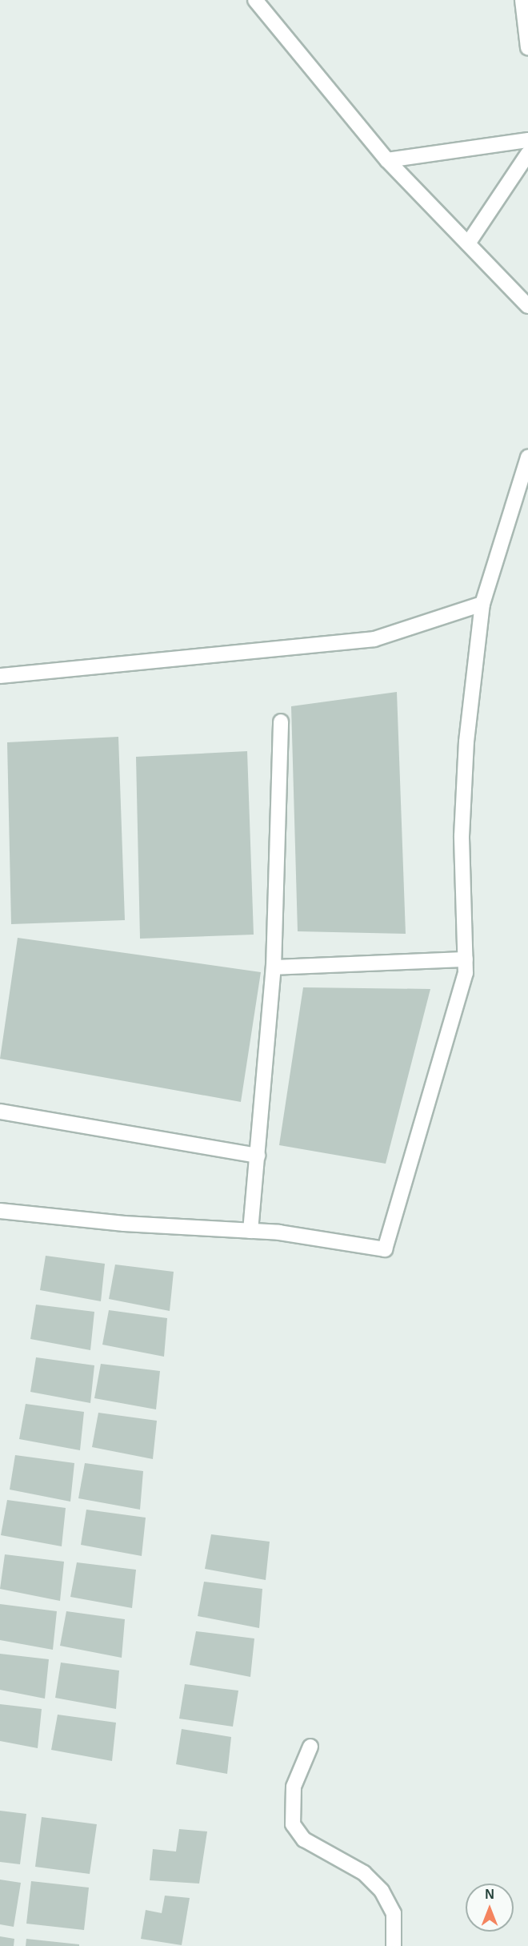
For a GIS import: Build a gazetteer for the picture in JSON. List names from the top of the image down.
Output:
{
  "north": "top"
}
